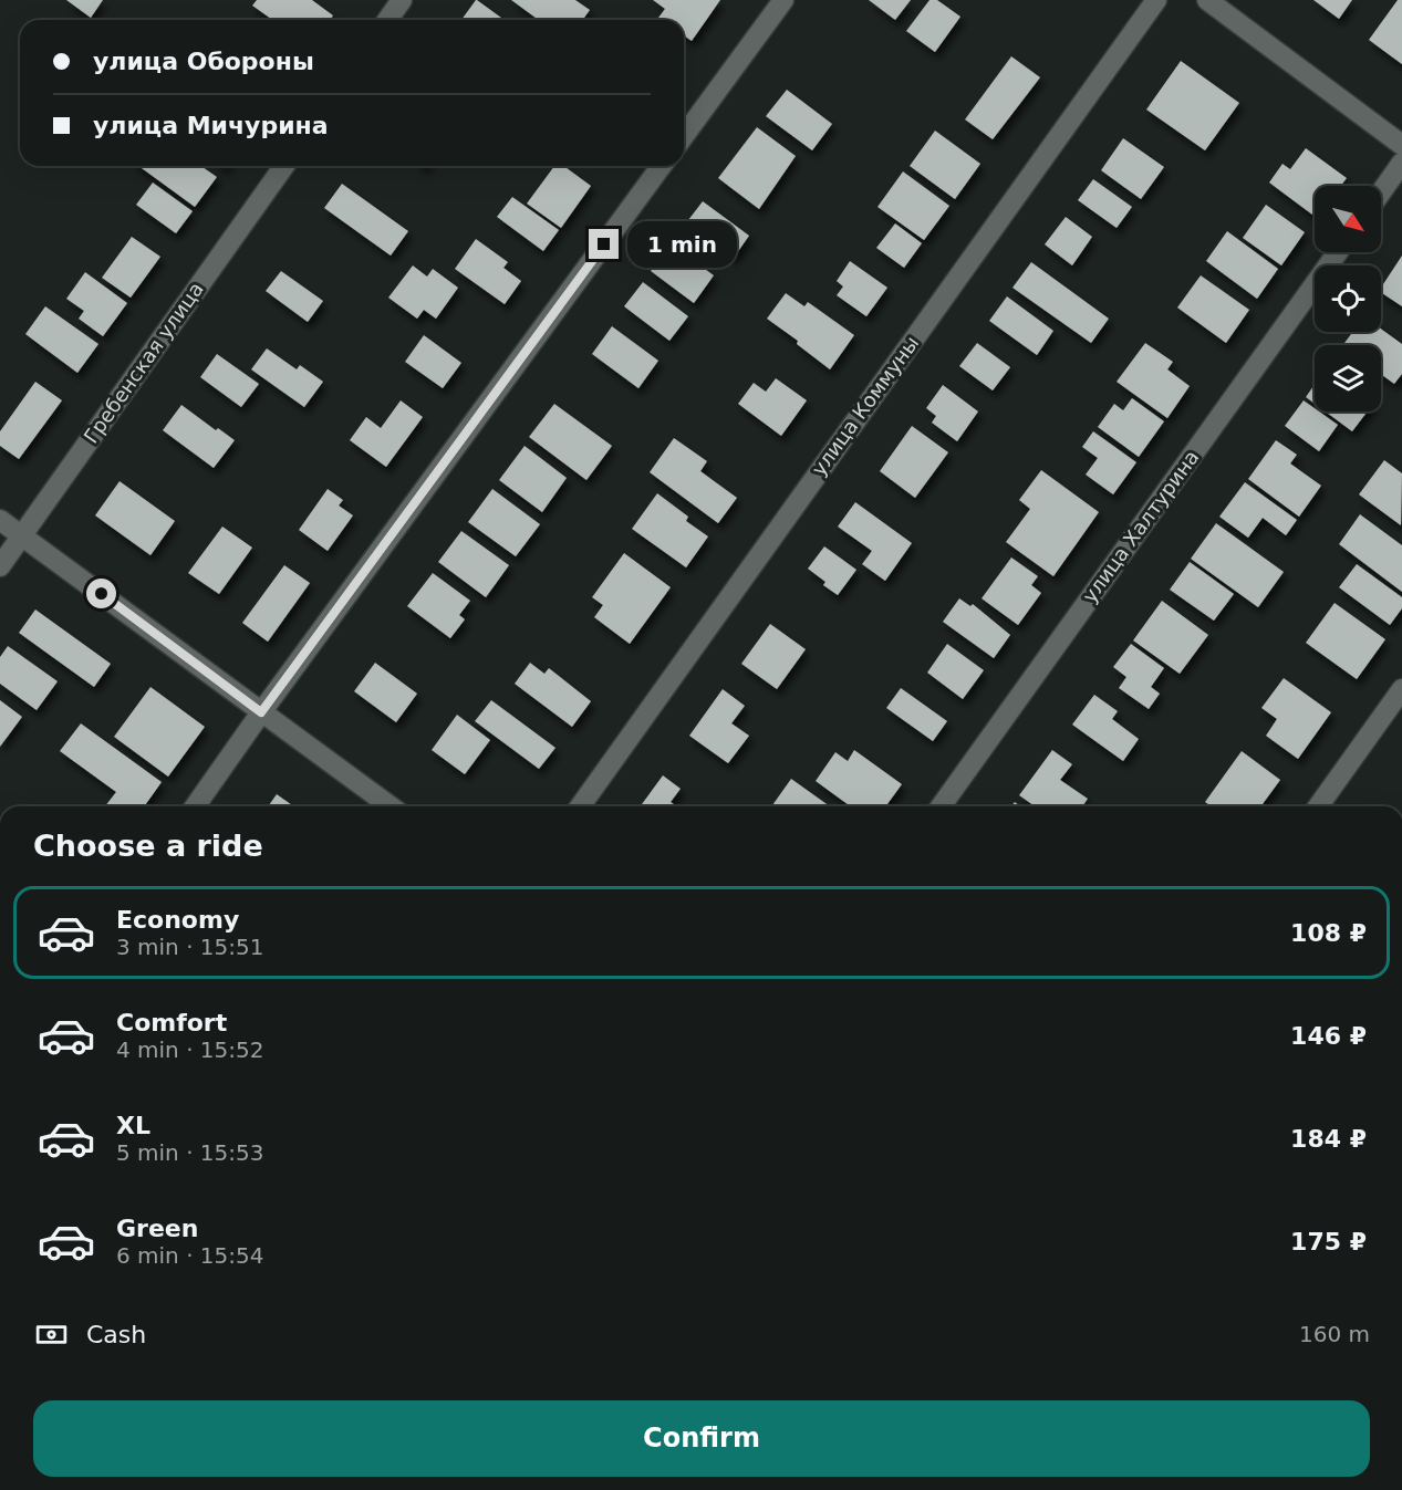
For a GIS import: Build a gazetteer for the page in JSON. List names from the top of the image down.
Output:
{
  "streets": {
    "street": ["Гребенская улица", "улица Коммуны", "улица Халтурина"]
  },
  "north": "bottom right",
  "page": {
    "banner": ["улица Обороны", "улица Мичурина"],
    "bubble": "1 min",
    "heading": "Choose a ride",
    "list": [
      {
        "name": "Economy",
        "note": "3 min · 15:51",
        "value": "108 ₽"
      },
      {
        "name": "Comfort",
        "note": "4 min · 15:52",
        "value": "146 ₽"
      },
      {
        "name": "XL",
        "note": "5 min · 15:53",
        "value": "184 ₽"
      },
      {
        "name": "Green",
        "note": "6 min · 15:54",
        "value": "175 ₽"
      }
    ],
    "pay": ["Cash", "160 m"],
    "buttons": "Confirm"
  }
}
